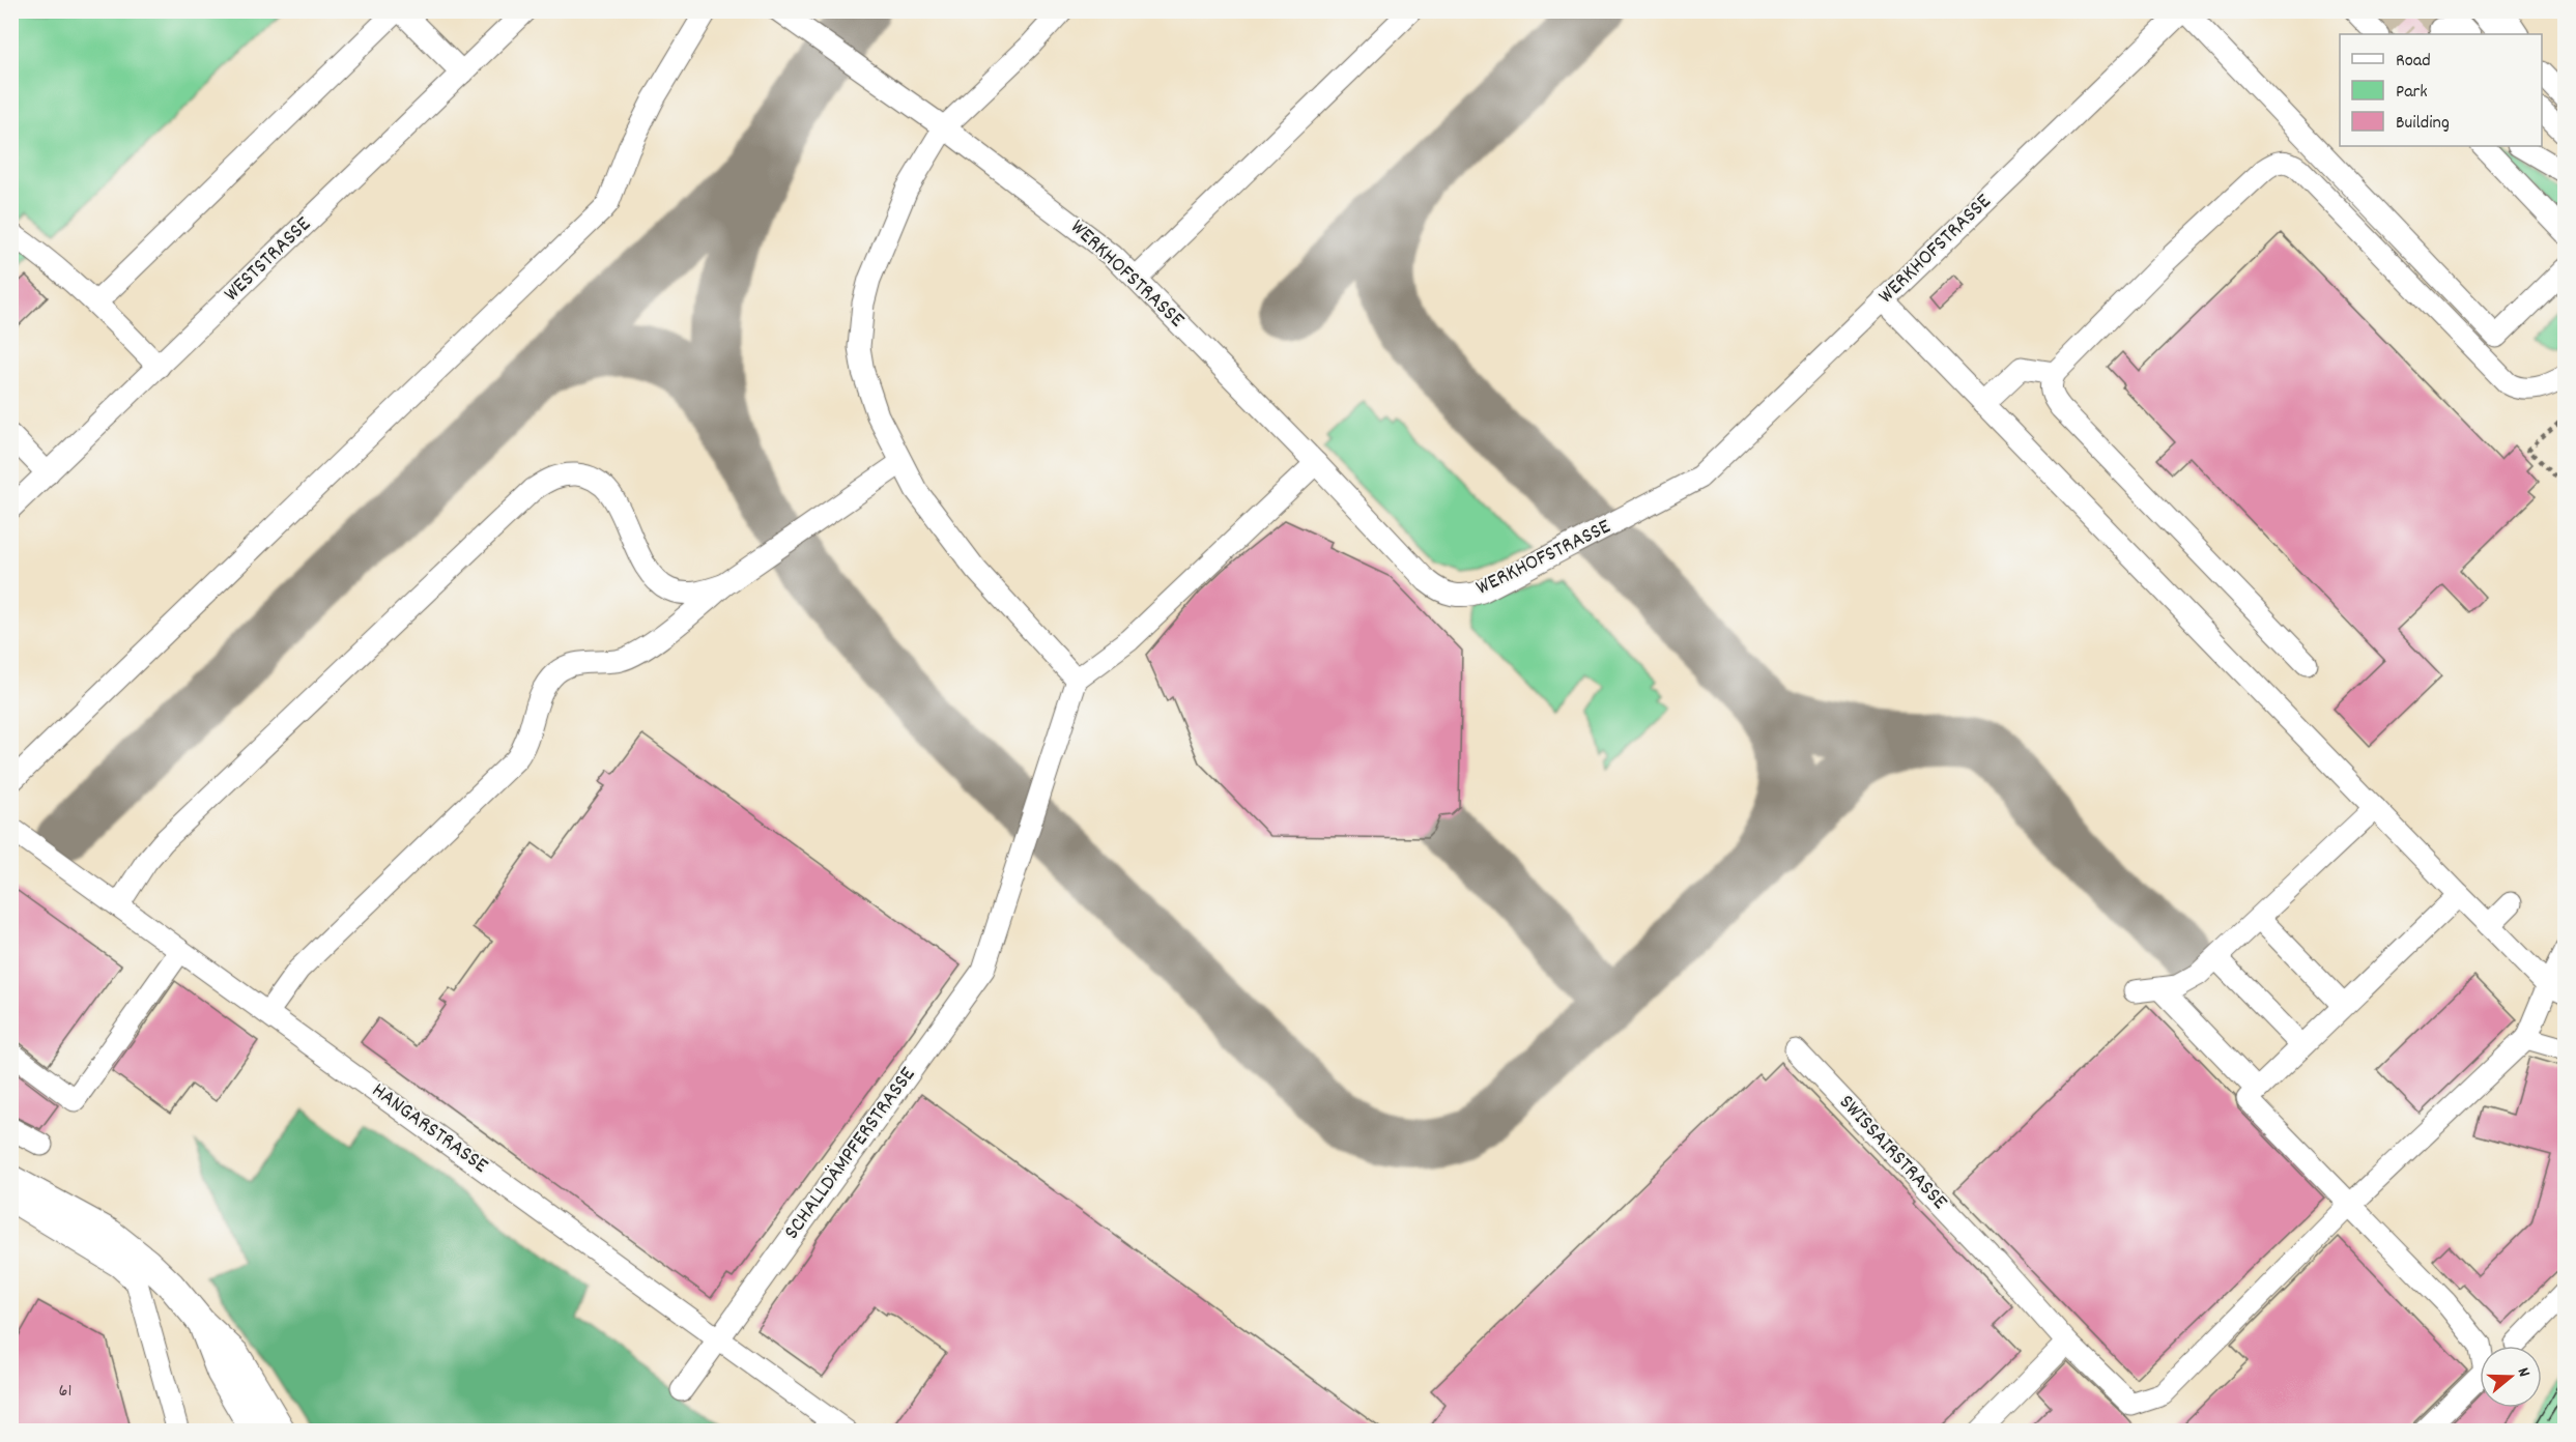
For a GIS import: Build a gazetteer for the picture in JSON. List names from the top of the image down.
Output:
{
  "streets": {
    "lane": [
      "WERKHOFSTRASSE",
      "WESTSTRASSE",
      "HANGARSTRASSE",
      "SWISSAIRSTRASSE",
      "SCHALLDÄMPFERSTRASSE"
    ]
  },
  "crossings": [
    ["HANGARSTRASSE", "SCHALLDÄMPFERSTRASSE"]
  ],
  "house_numbers": ["61"],
  "legend": ["Road", "Park", "Building"],
  "north": "right"
}
